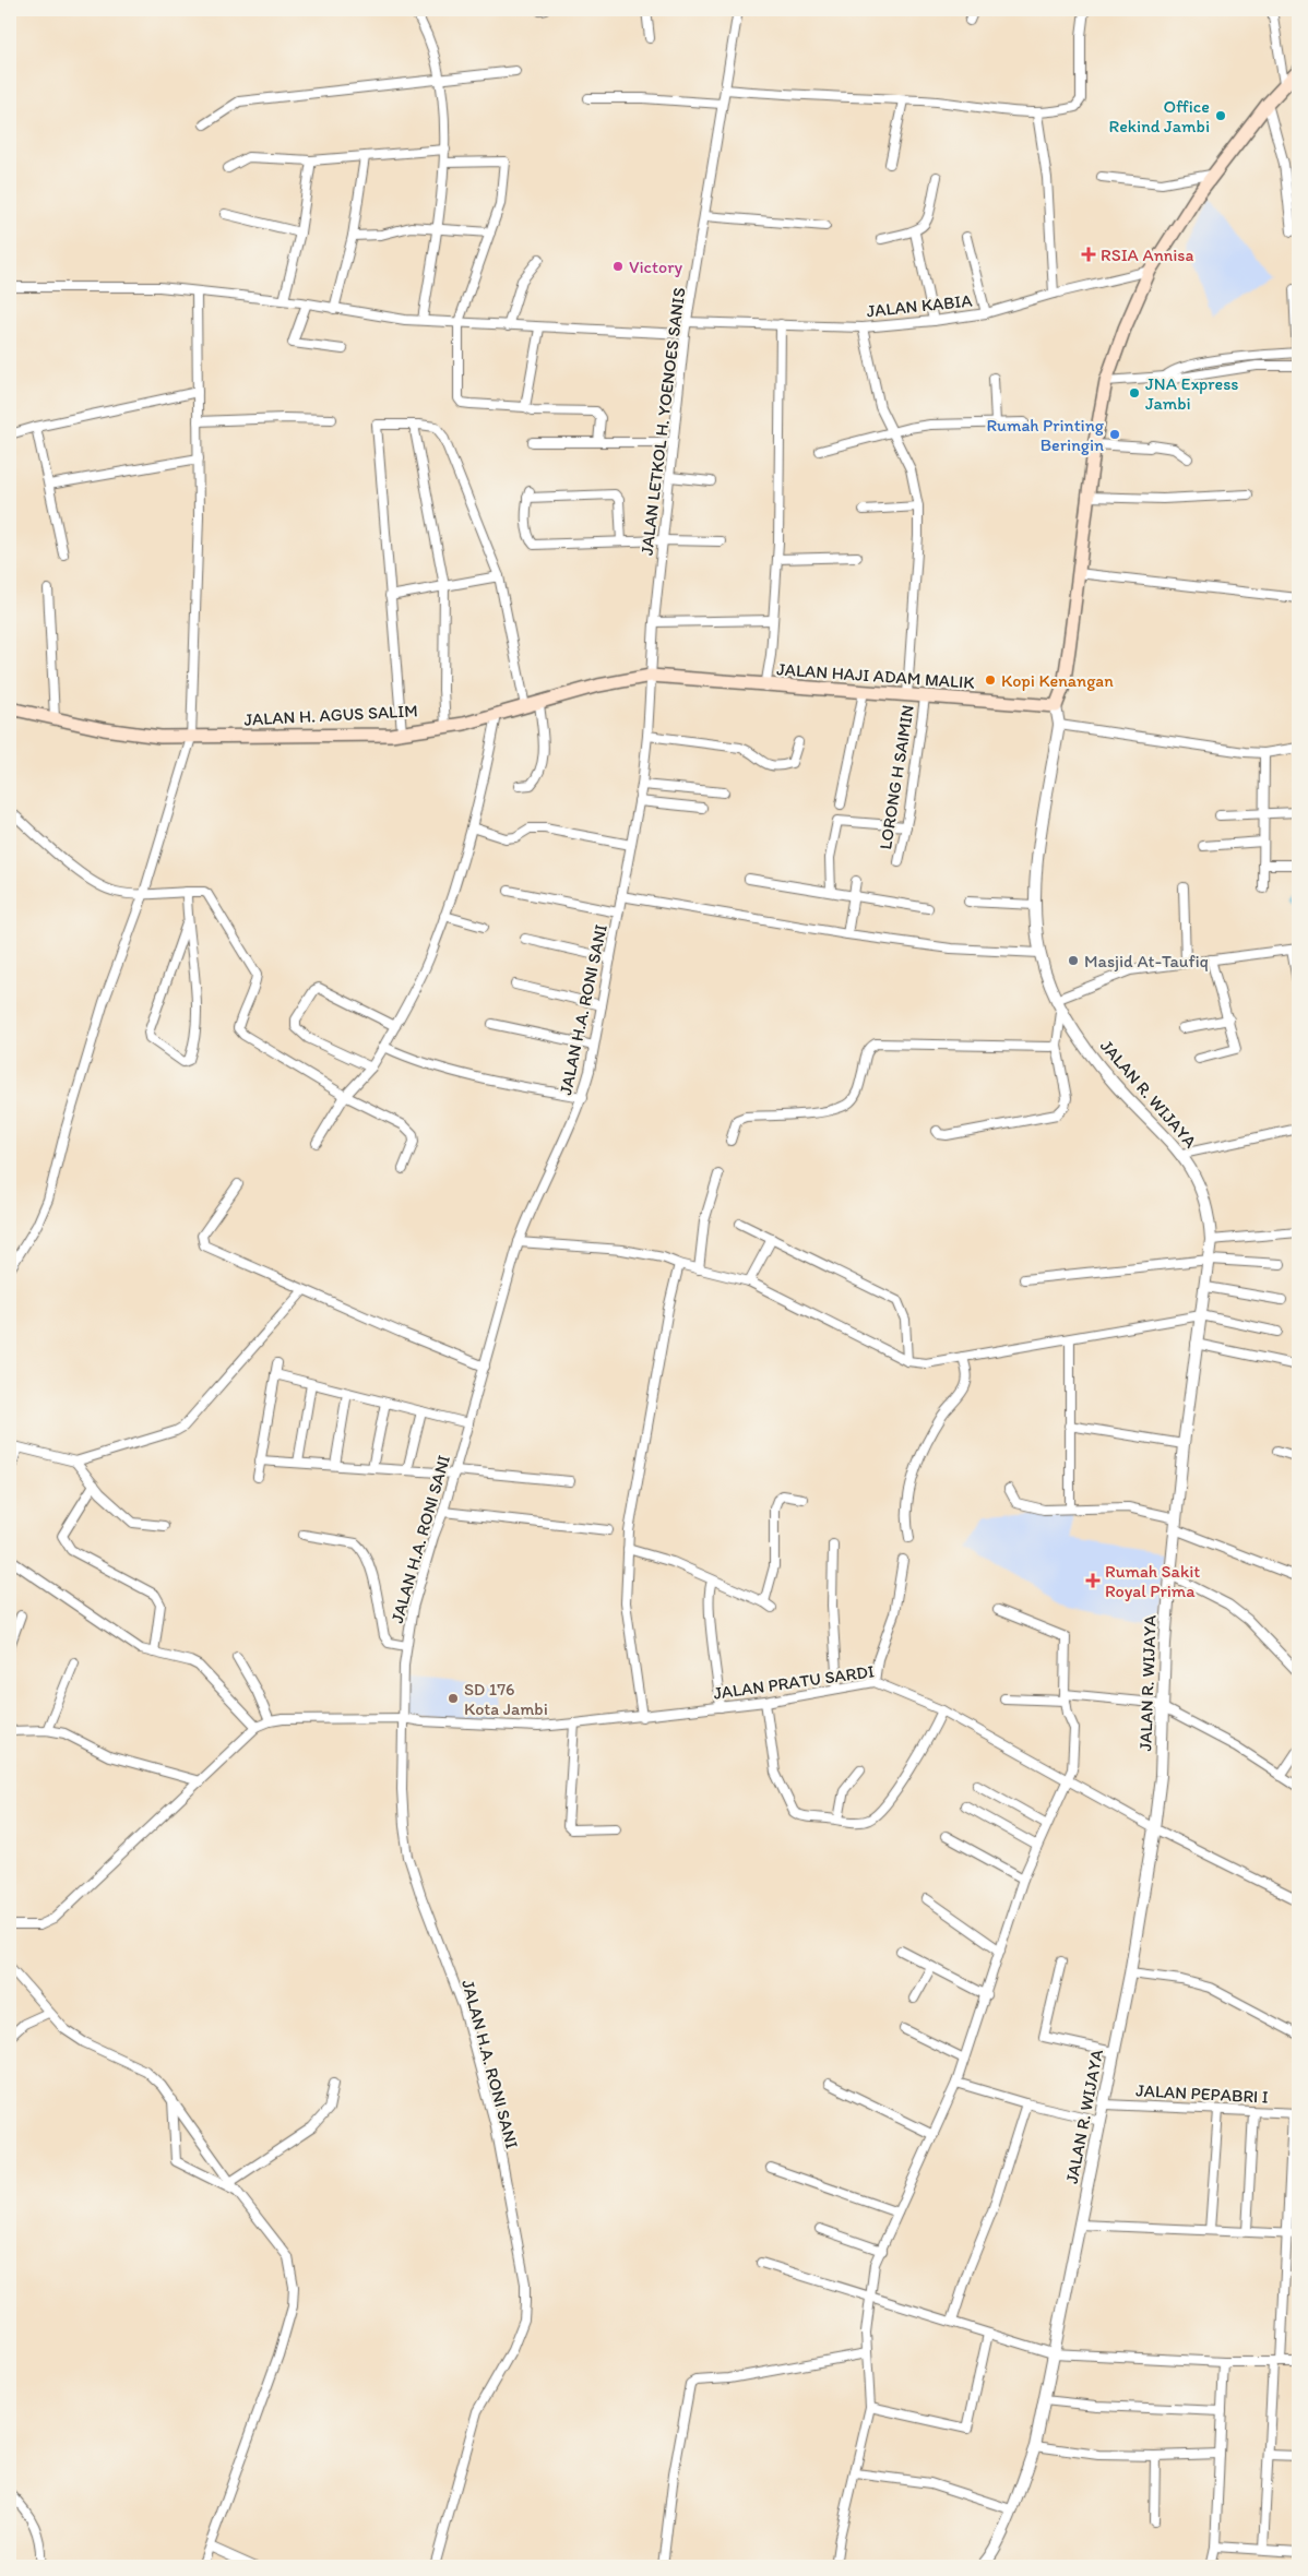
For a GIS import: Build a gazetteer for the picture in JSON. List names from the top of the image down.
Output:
{
  "streets": {
    "main road": ["JALAN HAJI ADAM MALIK", "JALAN H. AGUS SALIM"],
    "street": [
      "JALAN KABIA",
      "JALAN LETKOL H. YOENOES SANIS",
      "LORONG H SAIMIN",
      "JALAN H.A. RONI SANI",
      "JALAN R. WIJAYA",
      "JALAN PRATU SARDI",
      "JALAN PEPABRI I"
    ]
  },
  "crossings": [
    ["JALAN KABIA", "JALAN LETKOL H. YOENOES SANIS"],
    ["JALAN LETKOL H. YOENOES SANIS", "JALAN HAJI ADAM MALIK"],
    ["JALAN LETKOL H. YOENOES SANIS", "JALAN H. AGUS SALIM"],
    ["JALAN LETKOL H. YOENOES SANIS", "JALAN H.A. RONI SANI"],
    ["JALAN HAJI ADAM MALIK", "JALAN H. AGUS SALIM"],
    ["JALAN HAJI ADAM MALIK", "LORONG H SAIMIN"],
    ["JALAN HAJI ADAM MALIK", "JALAN H.A. RONI SANI"],
    ["JALAN HAJI ADAM MALIK", "JALAN R. WIJAYA"],
    ["JALAN H. AGUS SALIM", "JALAN H.A. RONI SANI"],
    ["JALAN H.A. RONI SANI", "JALAN PRATU SARDI"],
    ["JALAN R. WIJAYA", "JALAN PRATU SARDI"],
    ["JALAN R. WIJAYA", "JALAN PEPABRI I"]
  ],
  "places": {
    "other": [
      "Office Rekind Jambi",
      "Victory",
      "JNA Express Jambi",
      "Rumah Printing Beringin",
      "Kopi Kenangan",
      "Masjid At-Taufiq",
      "SD 176 Kota Jambi"
    ],
    "health": ["RSIA Annisa", "Rumah Sakit Royal Prima"]
  }
}
